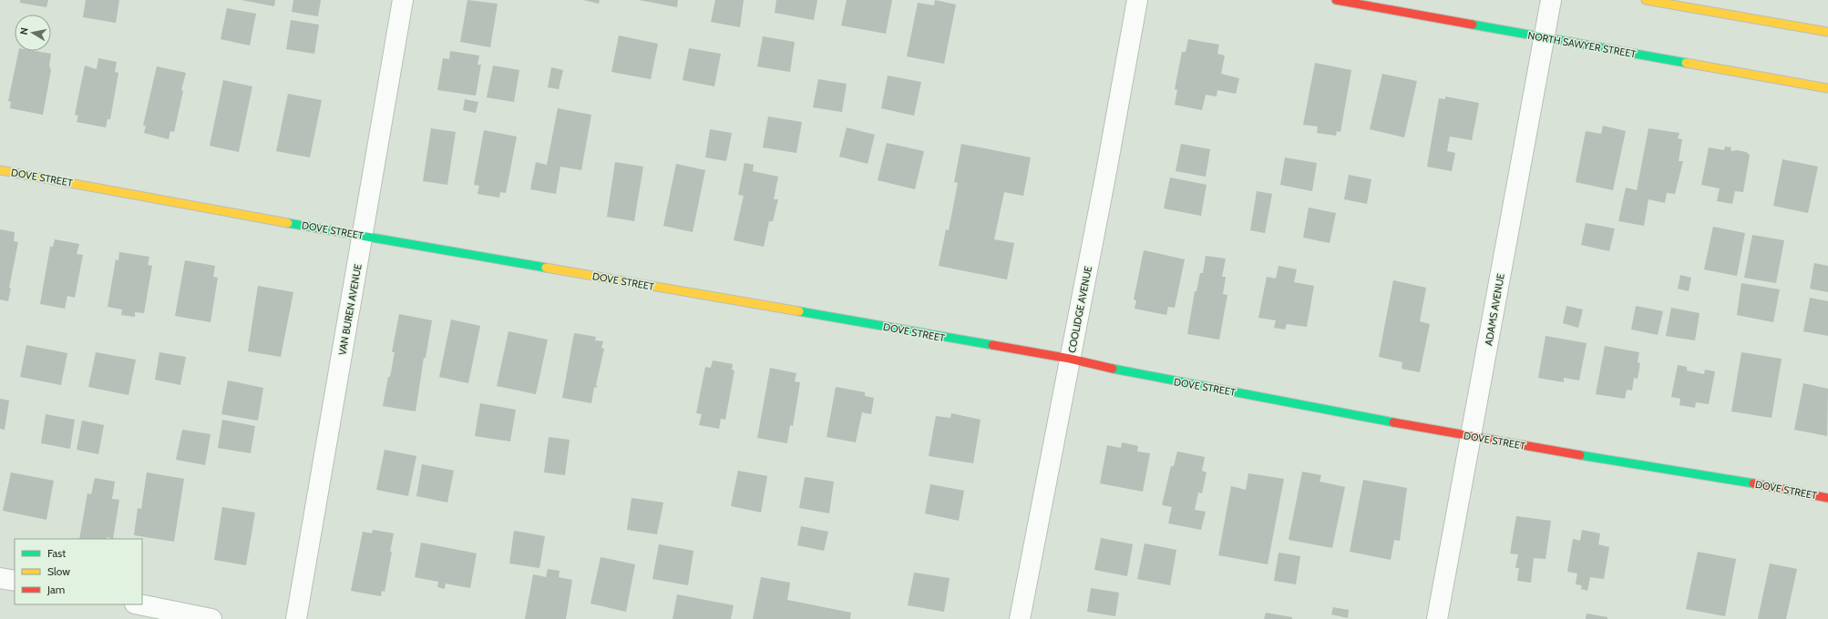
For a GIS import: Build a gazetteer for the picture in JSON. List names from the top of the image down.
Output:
{
  "streets": {
    "street": [
      "NORTH SAWYER STREET",
      "DOVE STREET",
      "VAN BUREN AVENUE",
      "COOLIDGE AVENUE",
      "ADAMS AVENUE"
    ]
  },
  "crossings": [
    ["NORTH SAWYER STREET", "ADAMS AVENUE"],
    ["DOVE STREET", "VAN BUREN AVENUE"],
    ["DOVE STREET", "COOLIDGE AVENUE"],
    ["DOVE STREET", "ADAMS AVENUE"]
  ],
  "legend": ["Fast", "Slow", "Jam"],
  "north": "left"
}
